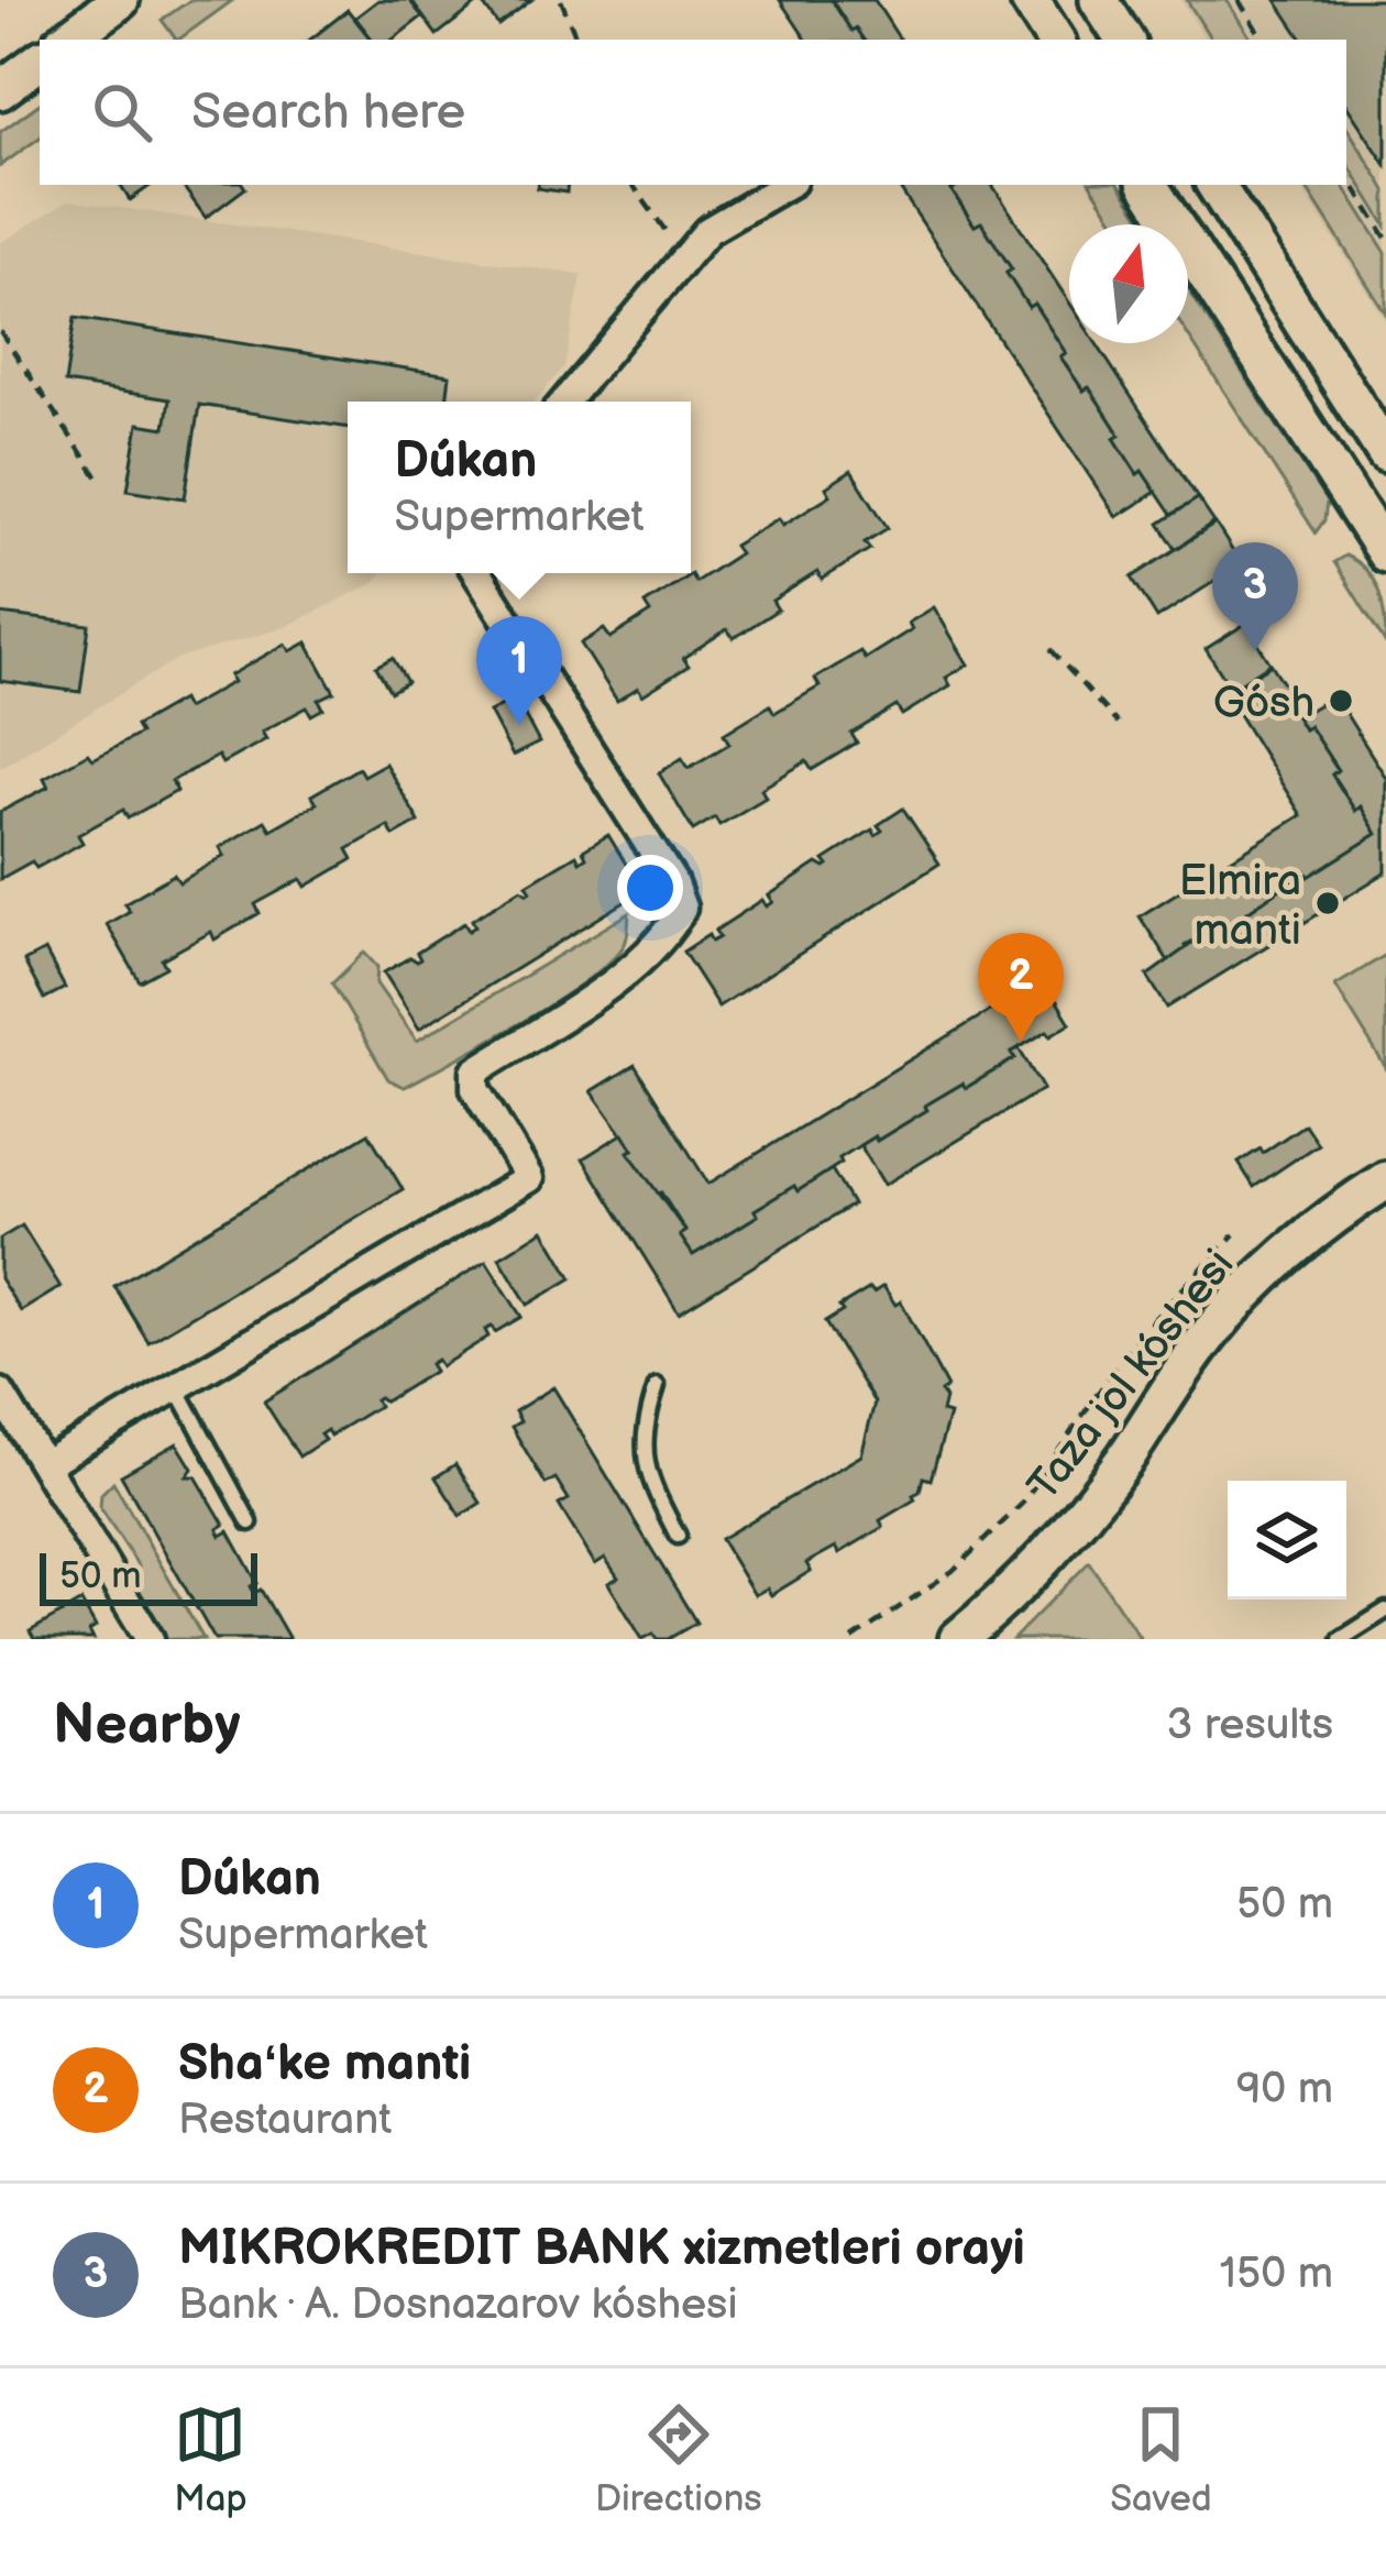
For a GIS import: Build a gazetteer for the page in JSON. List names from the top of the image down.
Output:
{
  "streets": {
    "main road": ["Taza jol kóshesi"]
  },
  "places": ["Gósh", "Elmira manti"],
  "scale_bar": "50 m",
  "north": "top",
  "page": {
    "search": "Search here",
    "popup": ["Dúkan", "Supermarket"],
    "pins": ["3", "1", "2"],
    "scale": "50 m",
    "heading": ["Nearby", "3 results"],
    "list": [
      {
        "mark": "1",
        "name": "Dúkan",
        "note": "Supermarket",
        "value": "50 m"
      },
      {
        "mark": "2",
        "name": "Shaʻke manti",
        "note": "Restaurant",
        "value": "90 m"
      },
      {
        "mark": "3",
        "name": "MIKROKREDIT BANK xizmetleri orayi",
        "note": "Bank · A. Dosnazarov kóshesi",
        "value": "150 m"
      }
    ],
    "nav": ["Map", "Directions", "Saved"]
  }
}
